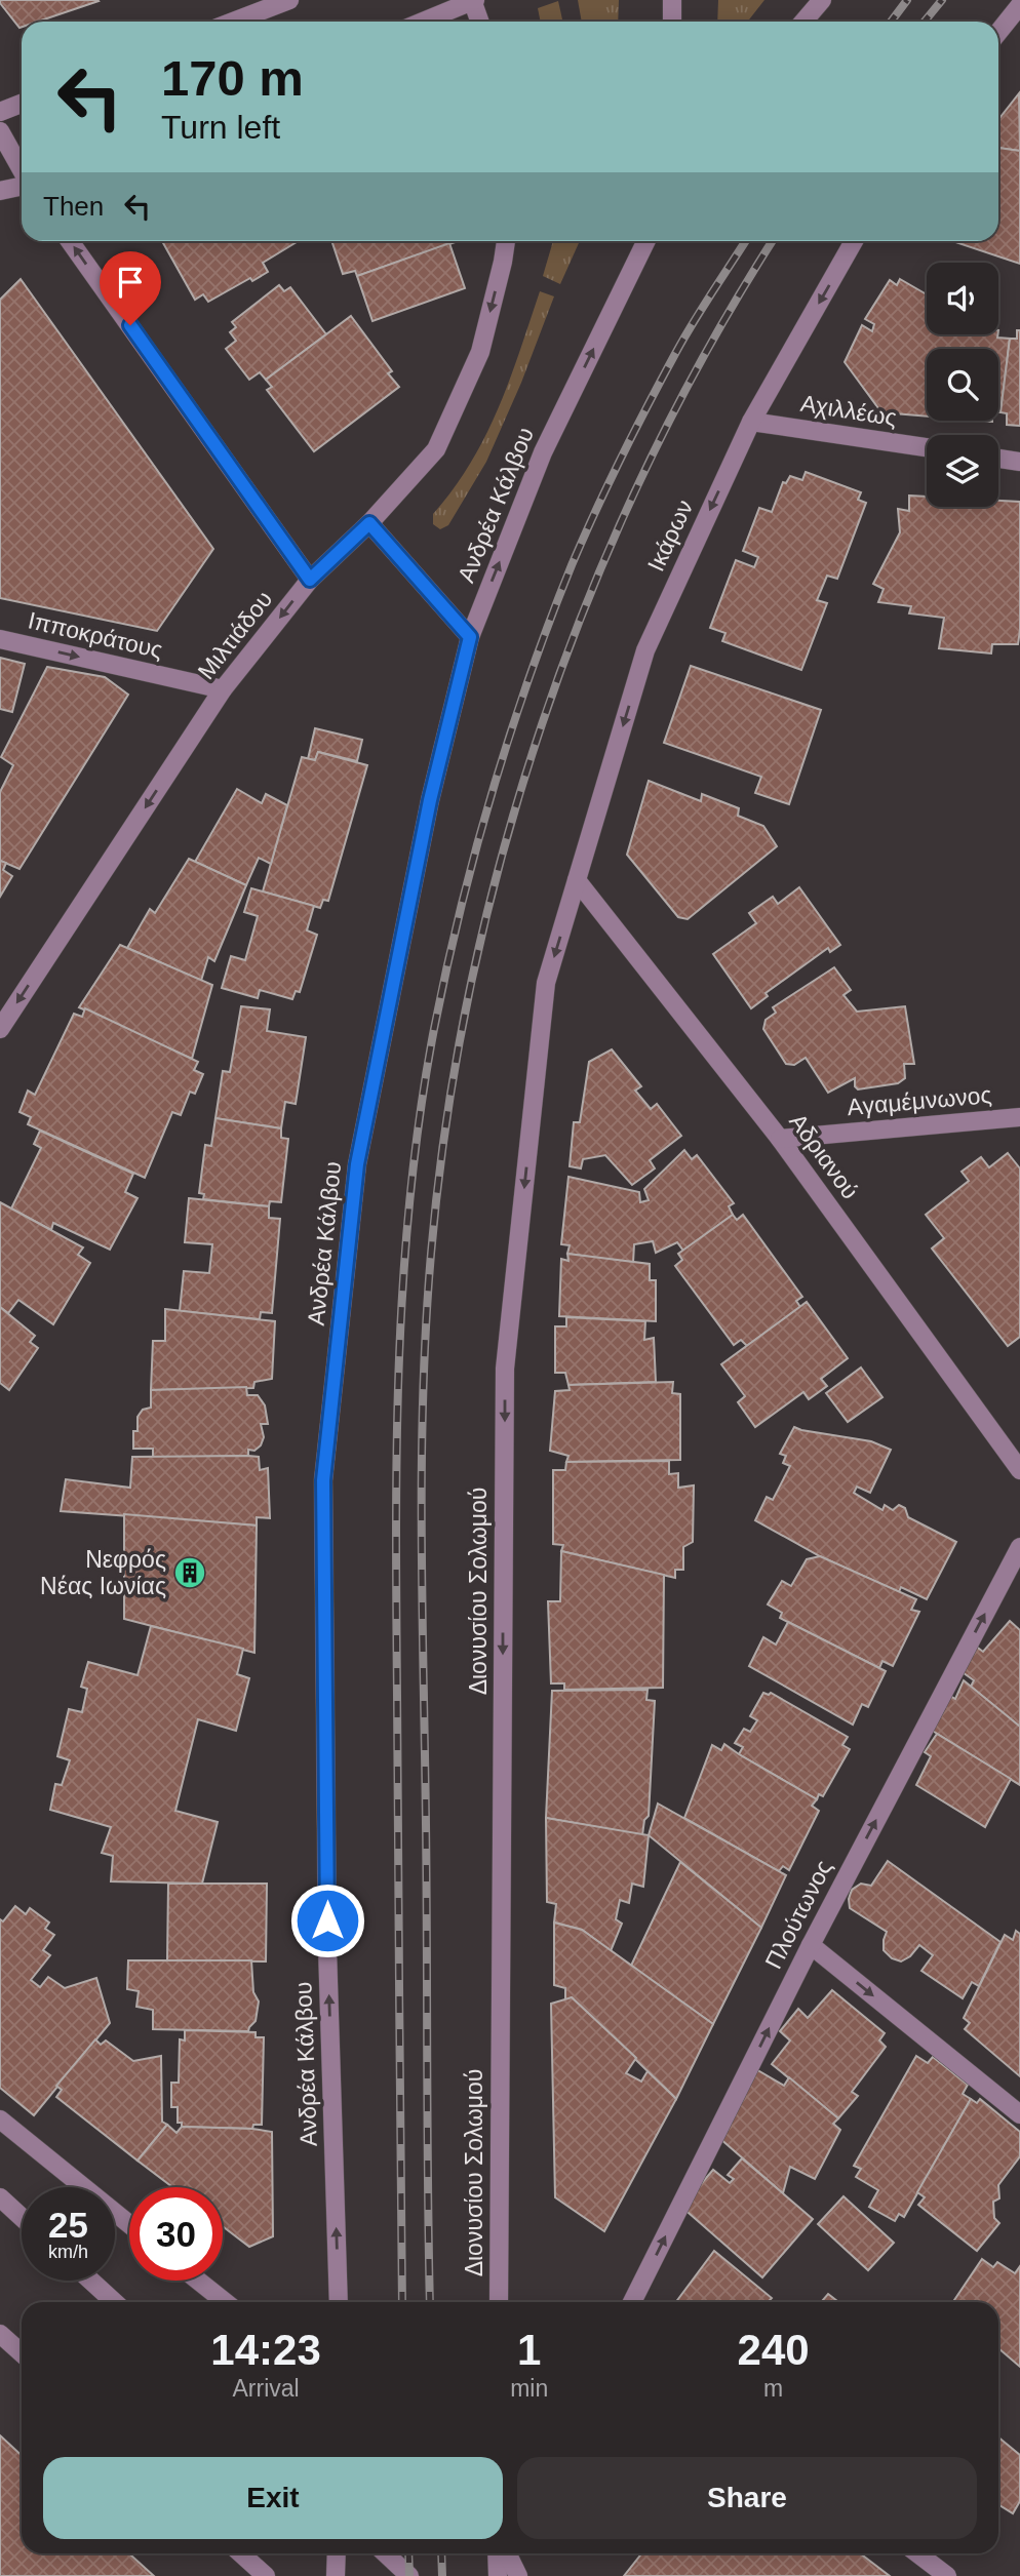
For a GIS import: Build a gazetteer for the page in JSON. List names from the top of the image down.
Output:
{
  "streets": {
    "street": [
      "Αχιλλέως",
      "Ανδρέα Κάλβου",
      "Ικάρων",
      "Ιπποκράτους",
      "Μιλτιάδου",
      "Αγαμέμνωνος",
      "Αδριανού",
      "Διονυσίου Σολωμού",
      "Πλούτωνος"
    ]
  },
  "crossings": [
    ["Αχιλλέως", "Ικάρων"],
    ["Ικάρων", "Αδριανού"],
    ["Ικάρων", "Διονυσίου Σολωμού"],
    ["Ιπποκράτους", "Μιλτιάδου"],
    ["Αγαμέμνωνος", "Αδριανού"],
    ["Αδριανού", "Διονυσίου Σολωμού"]
  ],
  "one_way": [
    "Ανδρέα Κάλβου",
    "Ικάρων",
    "Ιπποκράτους",
    "Μιλτιάδου",
    "Διονυσίου Σολωμού",
    "Πλούτωνος"
  ],
  "places": {
    "building": ["Νεφρός Νέας Ιωνίας"]
  },
  "page": {
    "turn": ["170 m", "Turn left"],
    "then": "Then",
    "speed": "25 km/h",
    "limit": "30",
    "eta": [
      "14:23",
      "Arrival",
      "1",
      "min",
      "240",
      "m"
    ],
    "buttons": ["Exit", "Share"]
  }
}
